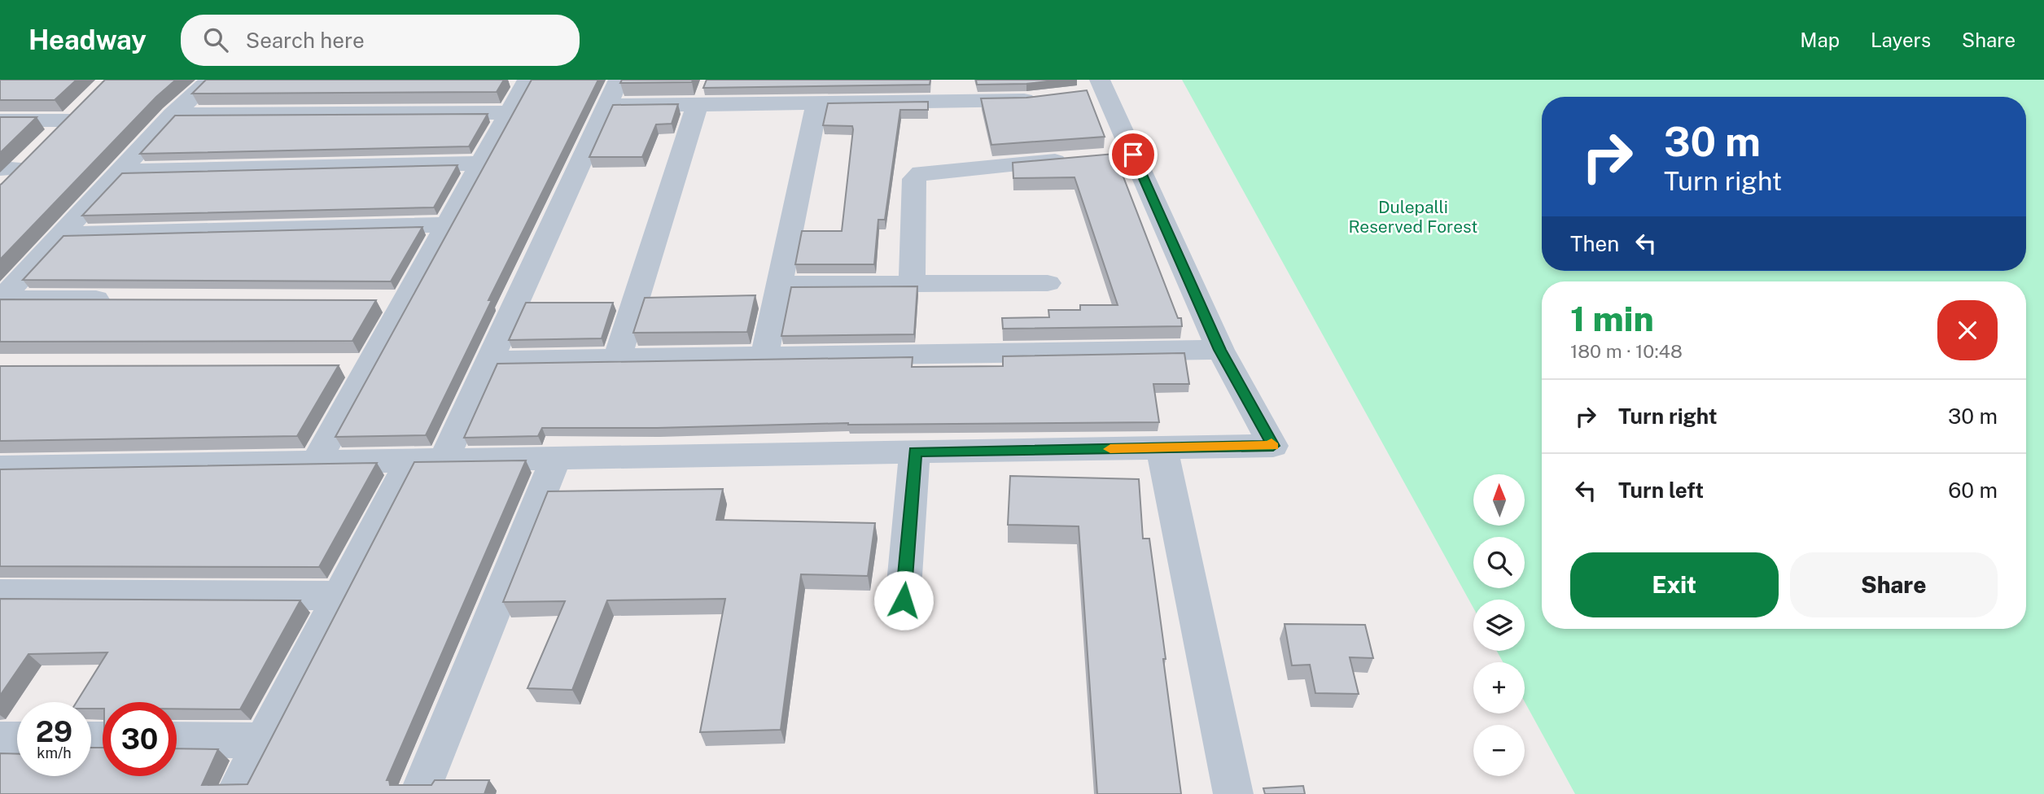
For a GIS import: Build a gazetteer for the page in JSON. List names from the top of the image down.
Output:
{
  "parks": ["Dulepalli Reserved Forest"],
  "north": "top",
  "page": {
    "header": "Headway",
    "search": "Search here",
    "nav": ["Map", "Layers", "Share"],
    "turn": ["30 m", "Turn right"],
    "then": "Then",
    "heading": ["1 min", "180 m · 10:48"],
    "list": [
      {
        "name": "Turn right",
        "value": "30 m"
      },
      {
        "name": "Turn left",
        "value": "60 m"
      }
    ],
    "map_buttons": ["+", "−"],
    "buttons": ["Exit", "Share"],
    "speed": "29 km/h",
    "limit": "30"
  }
}
